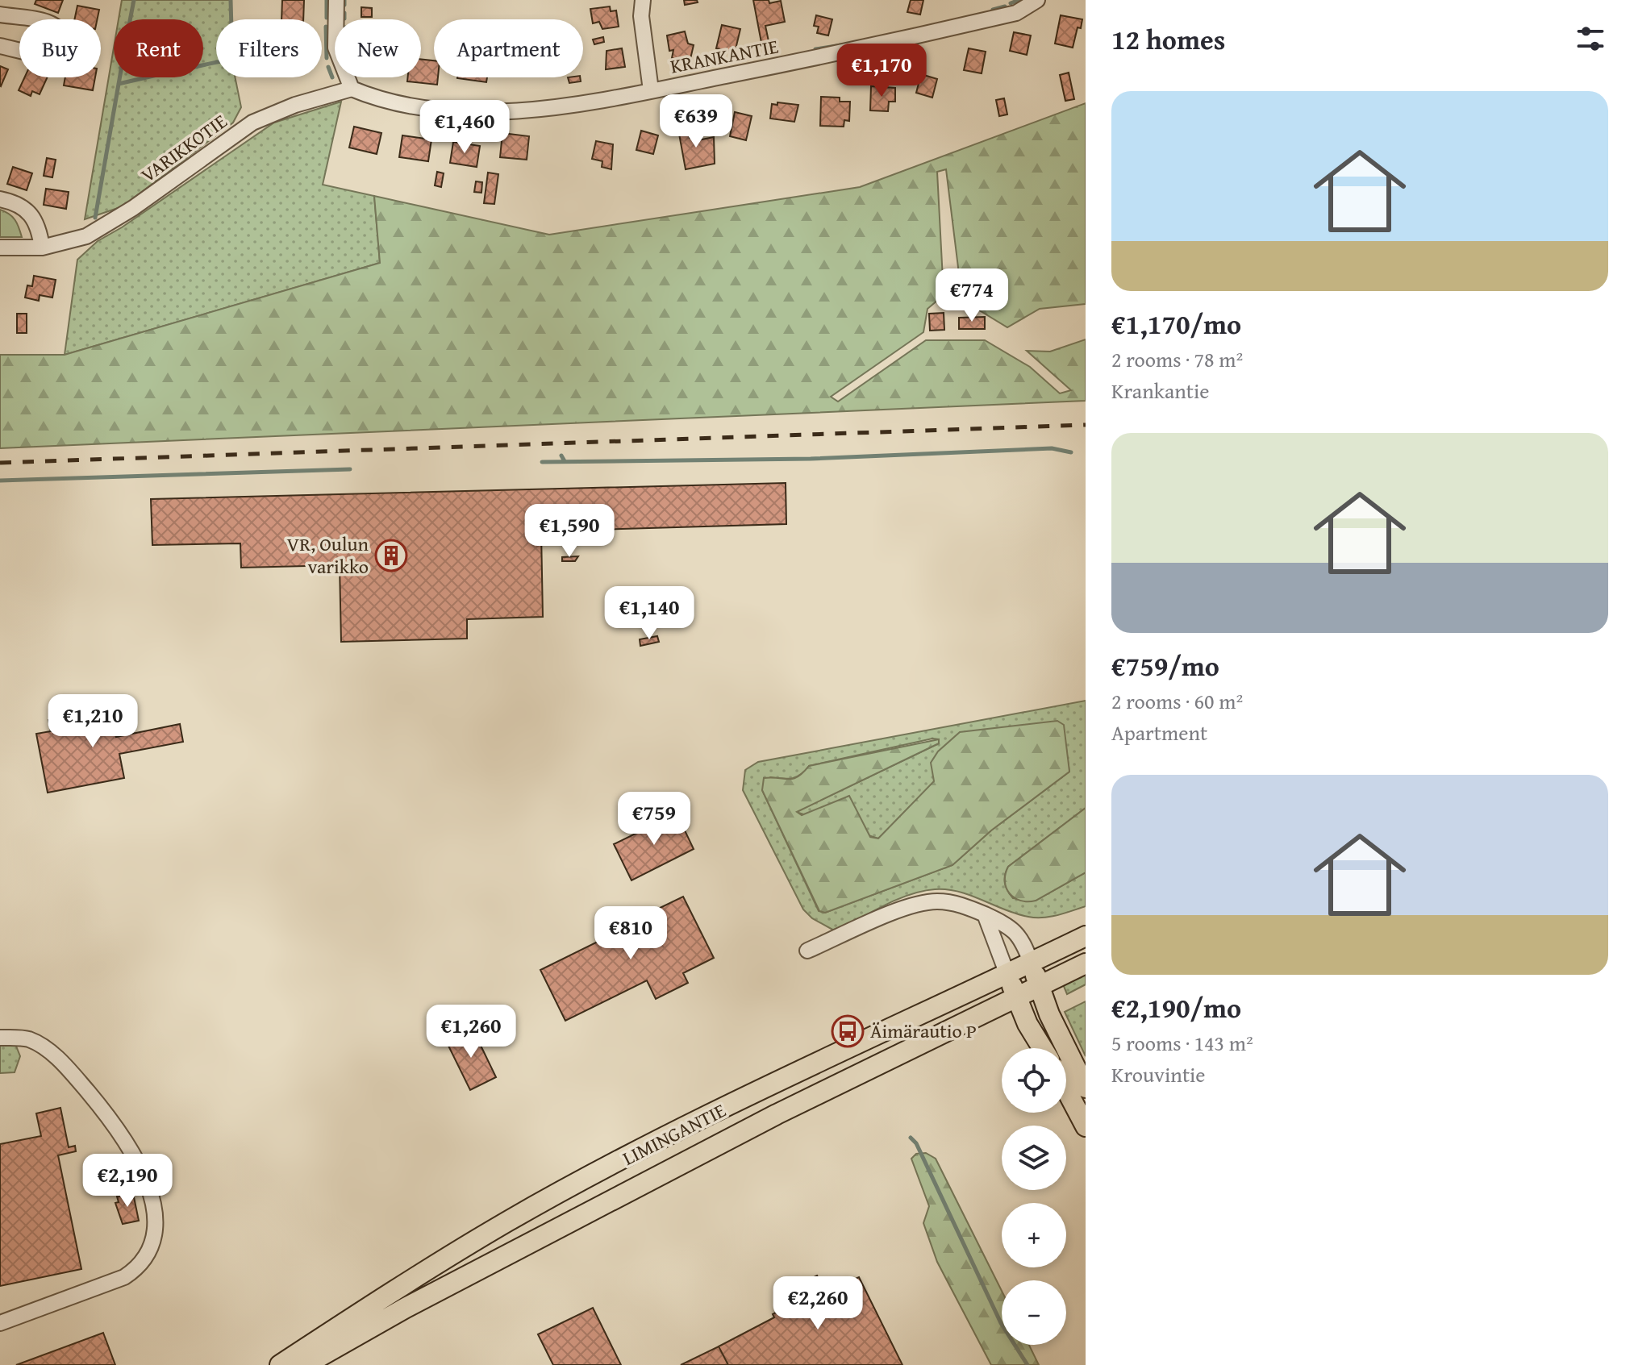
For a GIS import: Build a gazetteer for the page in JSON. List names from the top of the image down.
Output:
{
  "streets": {
    "main road": ["LIMINGANTIE"],
    "street": ["KRANKANTIE", "VARIKKOTIE"]
  },
  "crossings": [
    ["KRANKANTIE", "VARIKKOTIE"]
  ],
  "places": {
    "building": ["VR, Oulun varikko"],
    "bus stop": ["Äimärautio P"]
  },
  "page": {
    "heading": "12 homes",
    "chip": [
      "Buy",
      "Rent",
      "Filters",
      "New",
      "Apartment"
    ],
    "price": [
      "€1,170",
      "€639",
      "€1,460",
      "€774",
      "€1,590",
      "€1,140",
      "€1,210",
      "€759",
      "€810",
      "€1,260",
      "€2,190",
      "€2,260"
    ],
    "list": [
      {
        "name": "€1,170/mo",
        "note": "2 rooms · 78 m² · Krankantie"
      },
      {
        "name": "€759/mo",
        "note": "2 rooms · 60 m² · Apartment"
      },
      {
        "name": "€2,190/mo",
        "note": "5 rooms · 143 m² · Krouvintie"
      }
    ],
    "map_buttons": ["+", "−"]
  }
}
